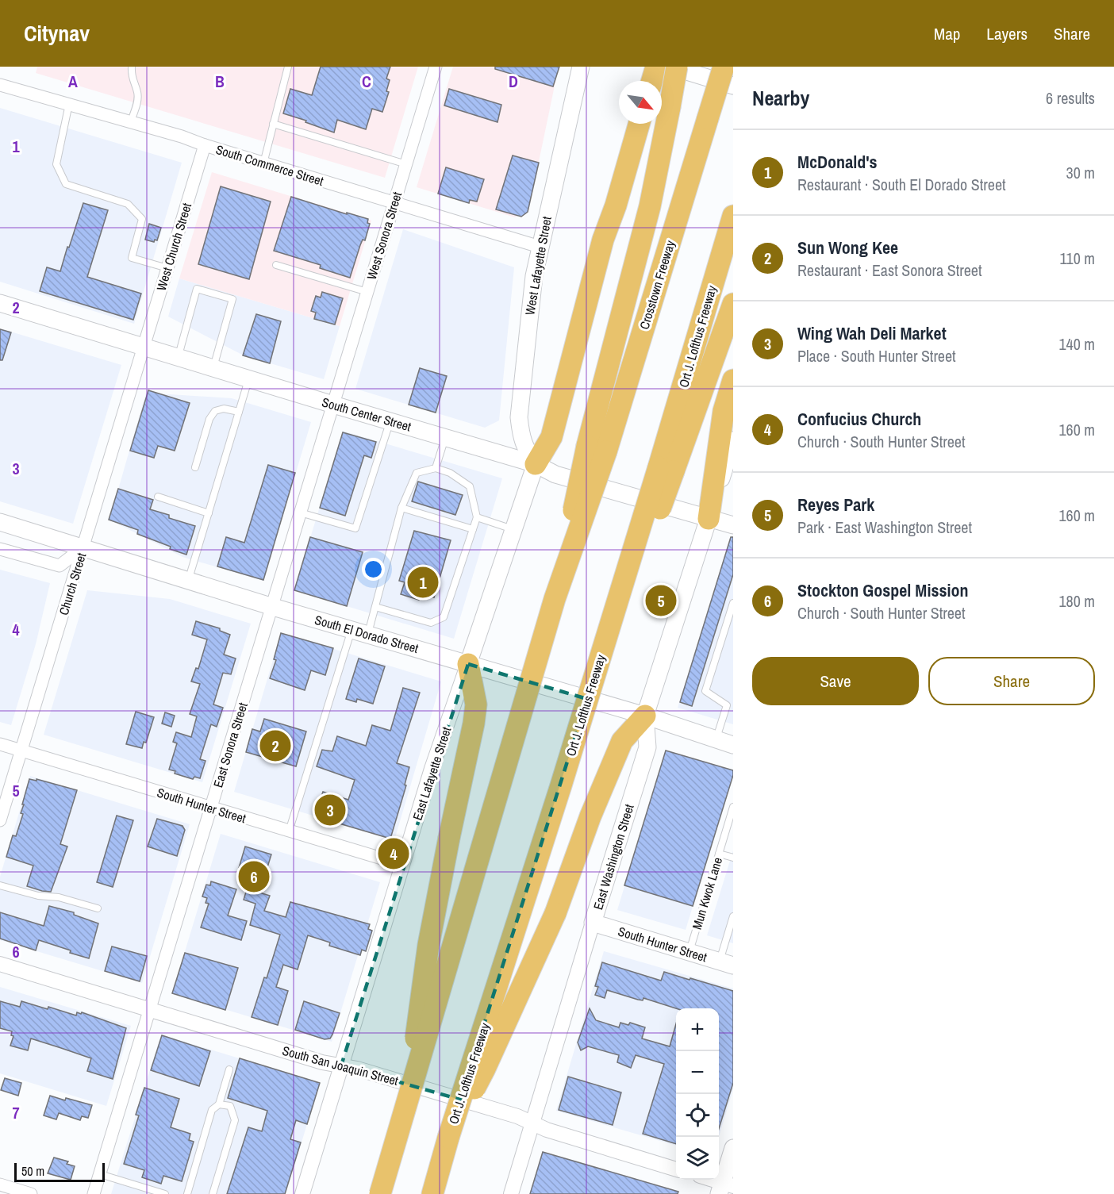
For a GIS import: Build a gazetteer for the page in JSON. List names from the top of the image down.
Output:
{
  "streets": {
    "highway": ["Crosstown Freeway", "Ort J. Lofthus Freeway"],
    "main road": [
      "West Lafayette Street",
      "South Center Street",
      "South El Dorado Street",
      "East Lafayette Street",
      "South Hunter Street",
      "East Washington Street"
    ],
    "street": [
      "South Commerce Street",
      "West Sonora Street",
      "West Church Street",
      "Church Street",
      "East Sonora Street",
      "South San Joaquin Street"
    ],
    "lane": ["Mun Kwok Lane"]
  },
  "crossings": [
    ["South Commerce Street", "West Sonora Street"],
    ["South Commerce Street", "West Church Street"],
    ["South Commerce Street", "West Lafayette Street"],
    ["West Sonora Street", "South Center Street"],
    ["West Sonora Street", "East Sonora Street"],
    ["West Church Street", "South Center Street"],
    ["West Church Street", "Church Street"],
    ["West Lafayette Street", "South Center Street"],
    ["West Lafayette Street", "East Lafayette Street"],
    ["South Center Street", "Church Street"],
    ["South Center Street", "East Sonora Street"],
    ["South Center Street", "East Lafayette Street"],
    ["South Center Street", "East Washington Street"],
    ["Church Street", "South El Dorado Street"],
    ["Church Street", "South Hunter Street"],
    ["South El Dorado Street", "East Sonora Street"],
    ["South El Dorado Street", "East Lafayette Street"],
    ["South El Dorado Street", "East Washington Street"],
    ["East Sonora Street", "South Hunter Street"],
    ["East Sonora Street", "South San Joaquin Street"],
    ["East Lafayette Street", "South Hunter Street"],
    ["East Lafayette Street", "South San Joaquin Street"],
    ["South Hunter Street", "East Washington Street"],
    ["South Hunter Street", "Mun Kwok Lane"],
    ["East Washington Street", "South San Joaquin Street"]
  ],
  "scale_bar": "50 m",
  "north": "bottom right",
  "page": {
    "header": "Citynav",
    "nav": ["Map", "Layers", "Share"],
    "heading": ["Nearby", "6 results"],
    "list": [
      {
        "mark": "1",
        "name": "McDonald's",
        "note": "Restaurant · South El Dorado Street",
        "value": "30 m"
      },
      {
        "mark": "2",
        "name": "Sun Wong Kee",
        "note": "Restaurant · East Sonora Street",
        "value": "110 m"
      },
      {
        "mark": "3",
        "name": "Wing Wah Deli Market",
        "note": "Place · South Hunter Street",
        "value": "140 m"
      },
      {
        "mark": "4",
        "name": "Confucius Church",
        "note": "Church · South Hunter Street",
        "value": "160 m"
      },
      {
        "mark": "5",
        "name": "Reyes Park",
        "note": "Park · East Washington Street",
        "value": "160 m"
      },
      {
        "mark": "6",
        "name": "Stockton Gospel Mission",
        "note": "Church · South Hunter Street",
        "value": "180 m"
      }
    ],
    "pins": [
      "1",
      "5",
      "2",
      "3",
      "4",
      "6"
    ],
    "buttons": ["Save", "Share"],
    "map_buttons": ["+", "−"],
    "scale": "50 m"
  },
  "grid": {
    "columns": [
      "A",
      "B",
      "C",
      "D"
    ],
    "rows": [
      "1",
      "2",
      "3",
      "4",
      "5",
      "6",
      "7"
    ]
  }
}
